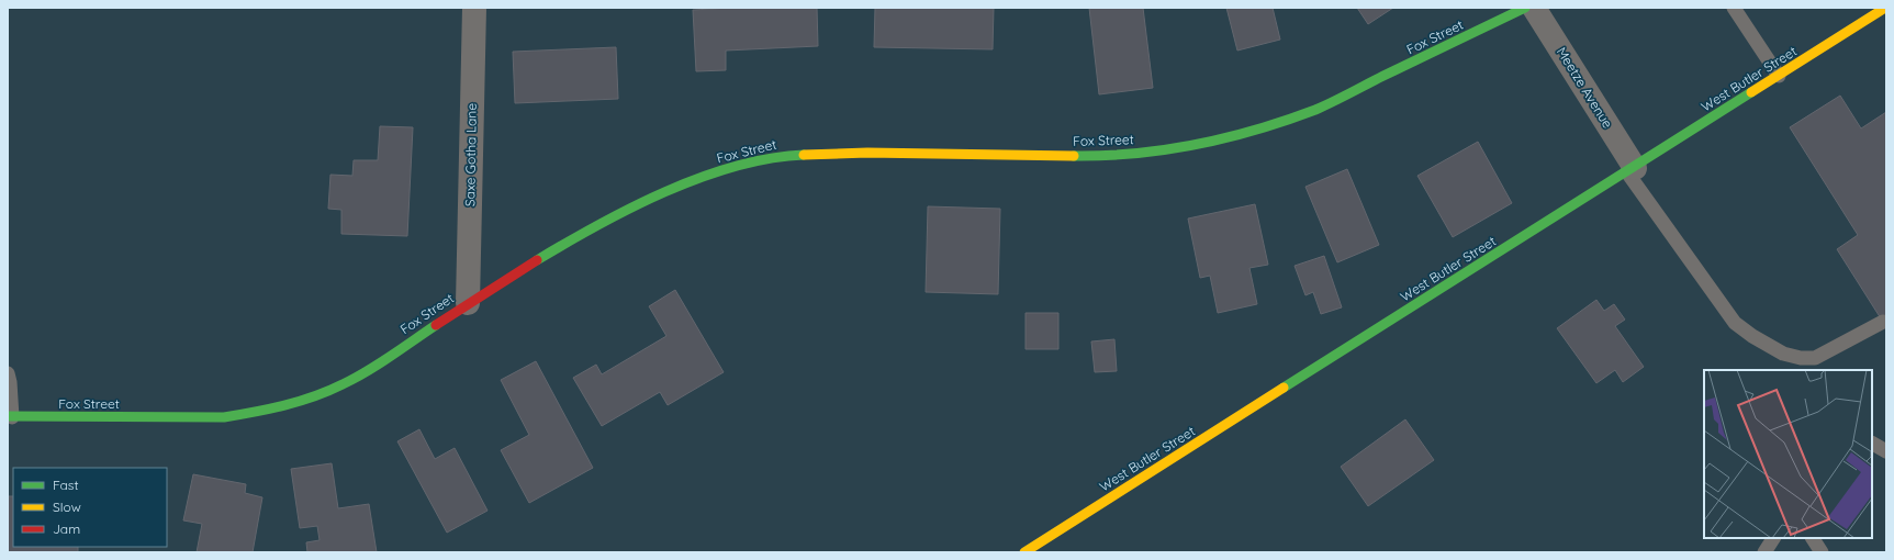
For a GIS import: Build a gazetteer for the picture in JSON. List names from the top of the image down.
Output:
{
  "streets": {
    "street": [
      "Fox Street",
      "West Butler Street",
      "Meetze Avenue",
      "Saxe Gotha Lane"
    ]
  },
  "crossings": [
    ["Fox Street", "Saxe Gotha Lane"],
    ["West Butler Street", "Meetze Avenue"]
  ],
  "legend": ["Fast", "Slow", "Jam"]
}
